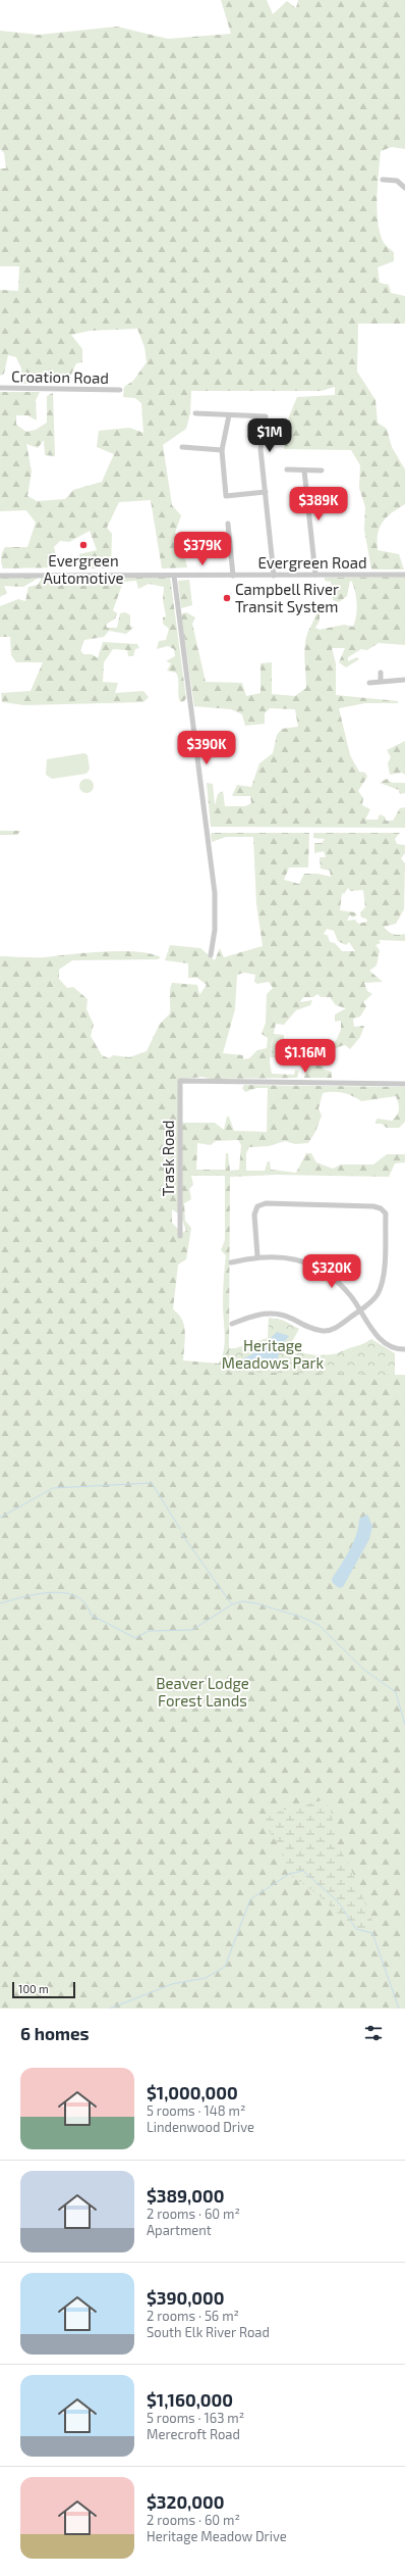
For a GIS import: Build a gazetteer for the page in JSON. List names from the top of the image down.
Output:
{
  "streets": {
    "street": ["Croation Road", "Evergreen Road", "Trask Road"]
  },
  "parks": ["Heritage Meadows Park", "Beaver Lodge Forest Lands"],
  "places": ["Evergreen Automotive", "Campbell River Transit System"],
  "scale_bar": "100 m",
  "page": {
    "price": [
      "$1M",
      "$389K",
      "$379K",
      "$390K",
      "$1.16M",
      "$320K"
    ],
    "scale": "100 m",
    "heading": "6 homes",
    "list": [
      {
        "name": "$1,000,000",
        "note": "5 rooms · 148 m² · Lindenwood Drive"
      },
      {
        "name": "$389,000",
        "note": "2 rooms · 60 m² · Apartment"
      },
      {
        "name": "$390,000",
        "note": "2 rooms · 56 m² · South Elk River Road"
      },
      {
        "name": "$1,160,000",
        "note": "5 rooms · 163 m² · Merecroft Road"
      },
      {
        "name": "$320,000",
        "note": "2 rooms · 60 m² · Heritage Meadow Drive"
      }
    ]
  }
}
